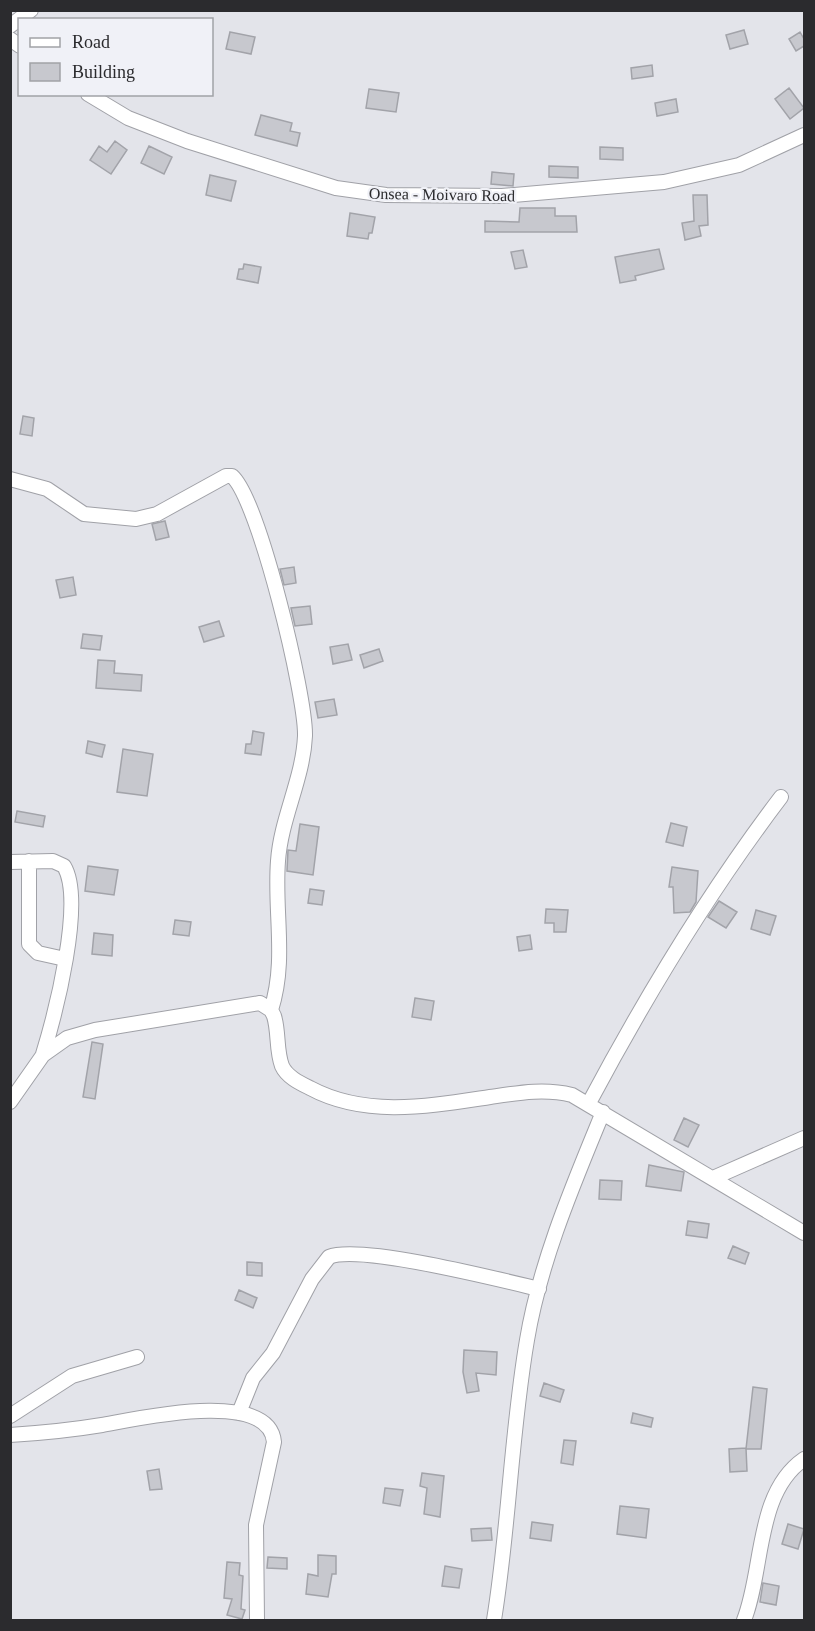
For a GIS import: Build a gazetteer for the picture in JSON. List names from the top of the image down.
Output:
{
  "streets": {
    "street": ["Onsea - Moivaro Road"]
  },
  "legend": ["Road", "Building"]
}
